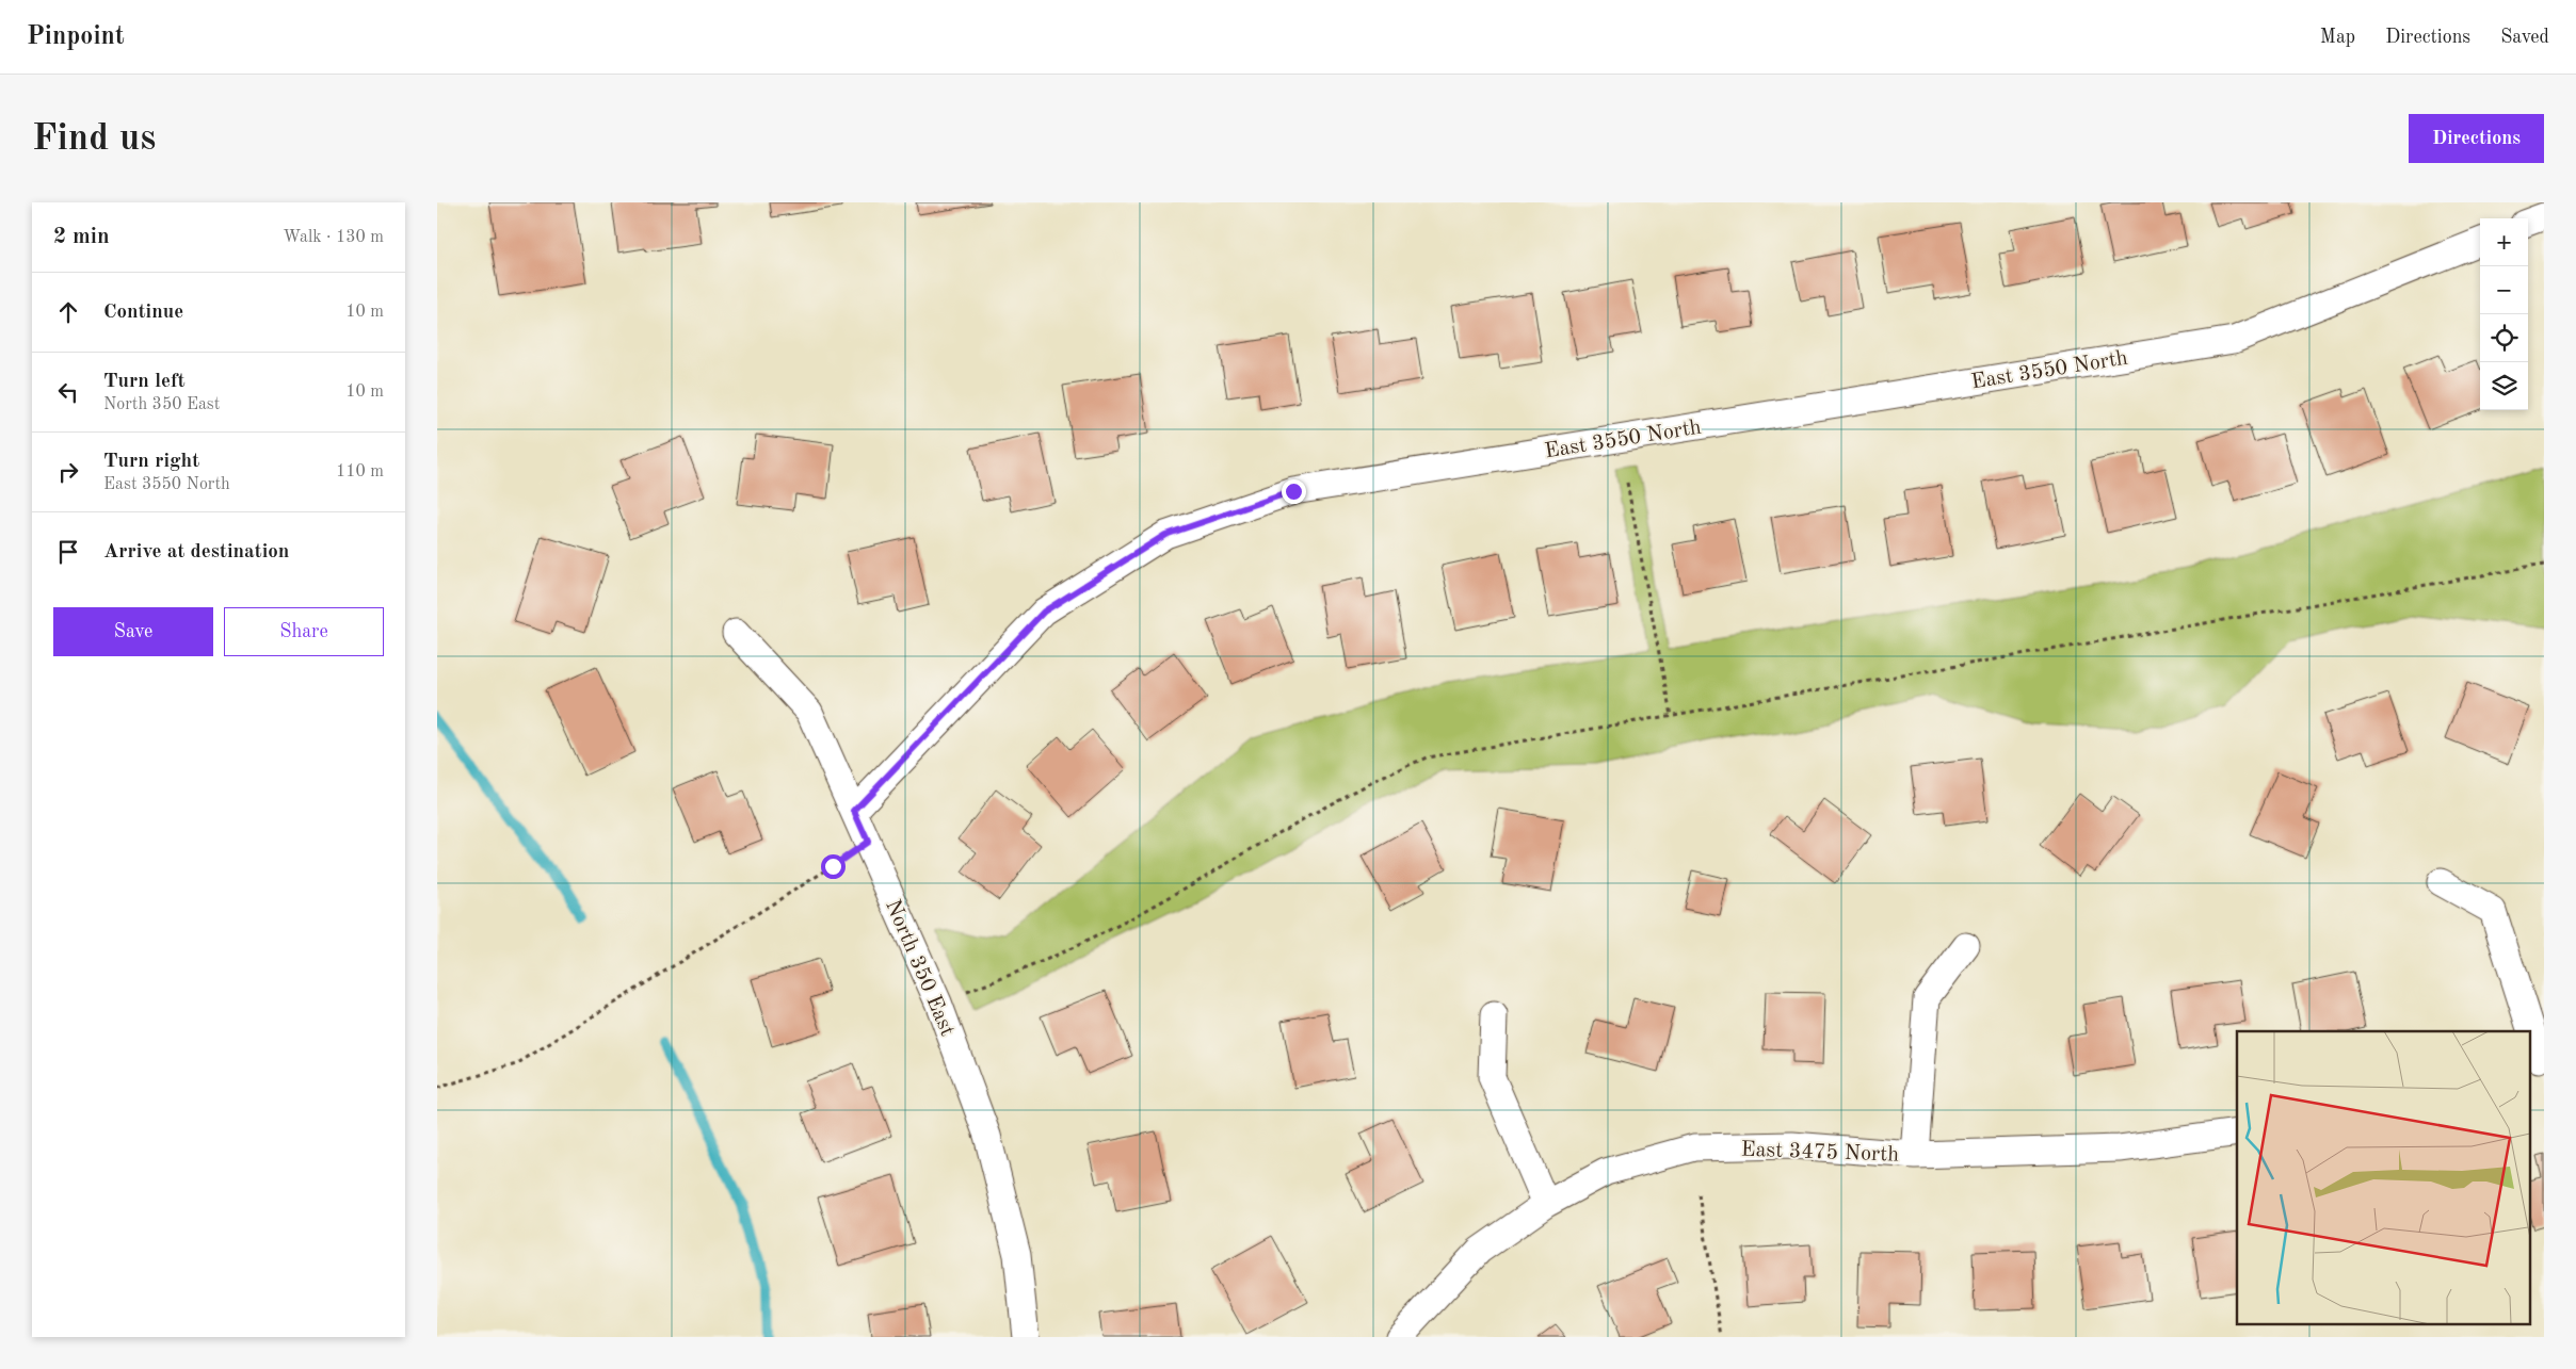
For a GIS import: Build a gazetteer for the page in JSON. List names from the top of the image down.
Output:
{
  "streets": {
    "street": ["East 3550 North", "North 350 East", "East 3475 North"]
  },
  "crossings": [
    ["East 3550 North", "North 350 East"]
  ],
  "page": {
    "header": "Pinpoint",
    "nav": ["Map", "Directions", "Saved"],
    "buttons": [
      "Directions",
      ["Save", "Share"]
    ],
    "title": "Find us",
    "heading": ["2 min", "Walk · 130 m"],
    "map_buttons": ["+", "−"],
    "list": [
      ["Continue", "10 m"],
      ["Turn left", "North 350 East", "10 m"],
      ["Turn right", "East 3550 North", "110 m"],
      "Arrive at destination"
    ]
  }
}
